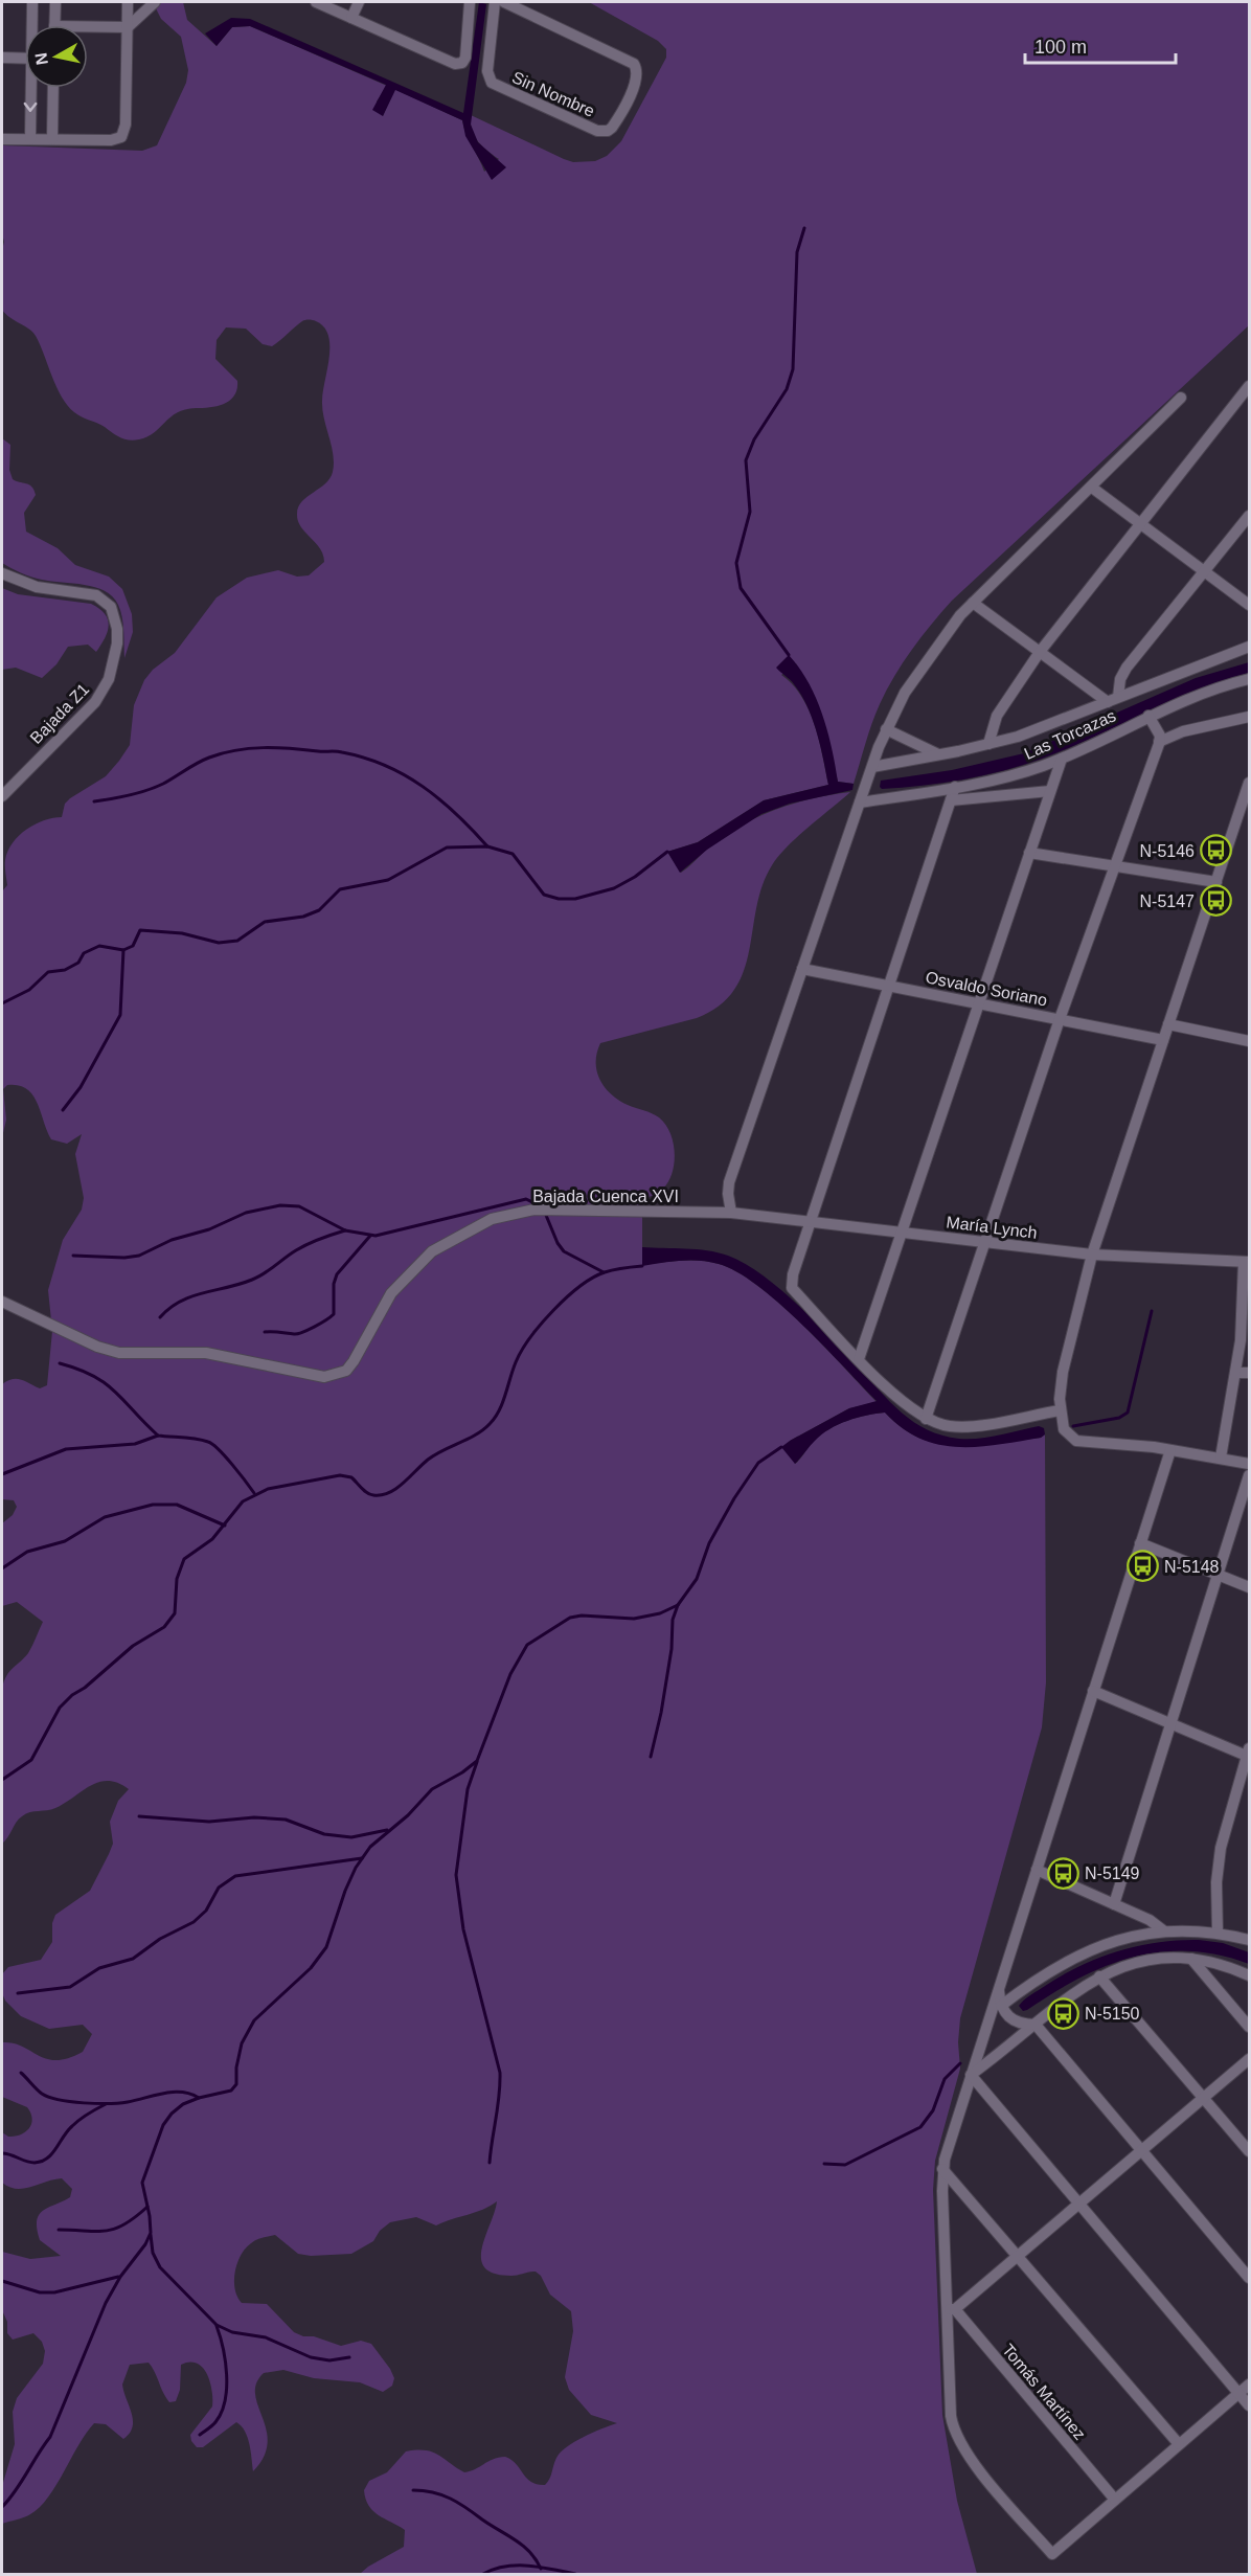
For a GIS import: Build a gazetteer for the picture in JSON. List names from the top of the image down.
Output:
{
  "streets": {
    "street": [
      "Sin Nombre",
      "Bajada Z1",
      "Las Torcazas",
      "Osvaldo Soriano",
      "Bajada Cuenca XVI",
      "María Lynch",
      "Tomás Martínez"
    ]
  },
  "crossings": [
    ["Bajada Cuenca XVI", "María Lynch"]
  ],
  "places": {
    "bus stop": [
      "N-5146",
      "N-5147",
      "N-5148",
      "N-5149",
      "N-5150"
    ]
  },
  "scale_bar": "100 m",
  "north": "left"
}
